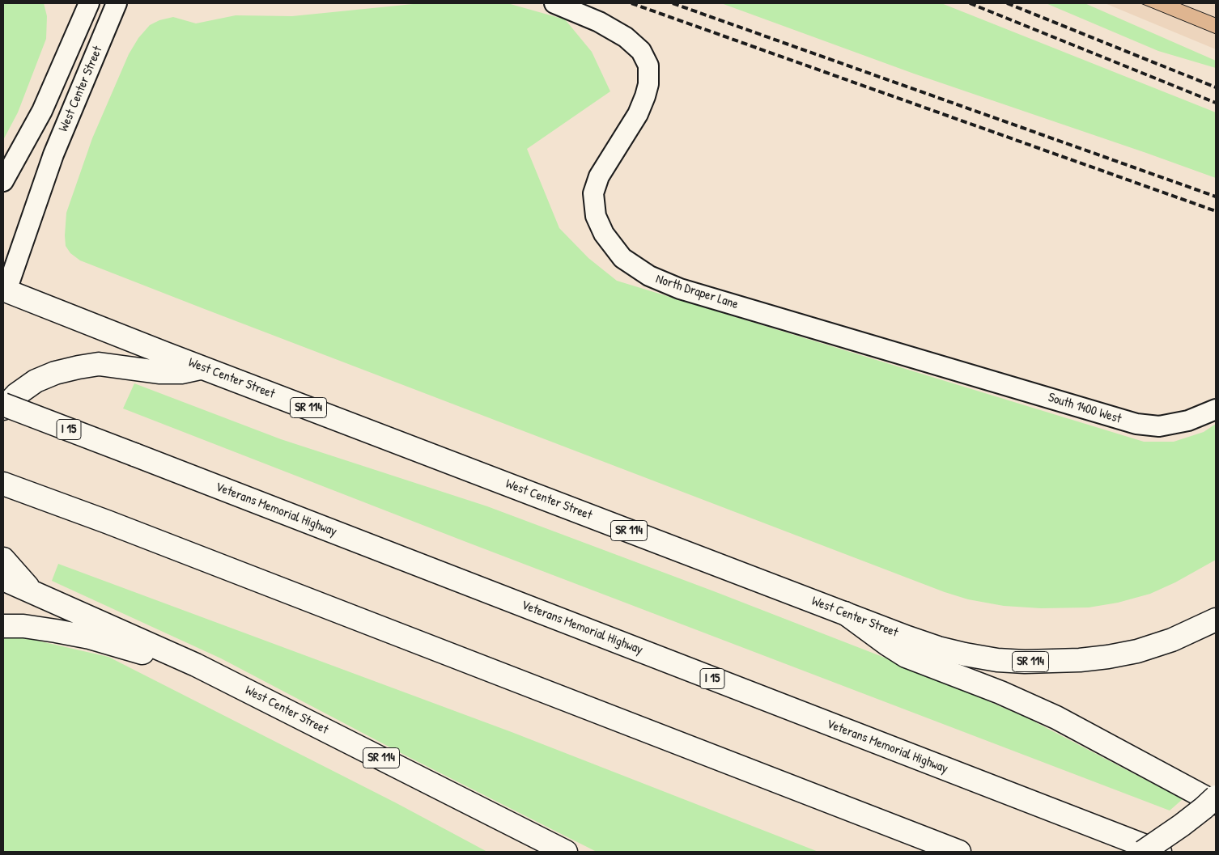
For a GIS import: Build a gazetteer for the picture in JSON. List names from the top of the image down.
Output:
{
  "streets": {
    "main road": [
      "West Center Street",
      "SR 114",
      "I 15",
      "Veterans Memorial Highway"
    ],
    "street": ["North Draper Lane", "South 1400 West"]
  },
  "crossings": [
    ["West Center Street", "SR 114"],
    ["North Draper Lane", "South 1400 West"]
  ]
}
